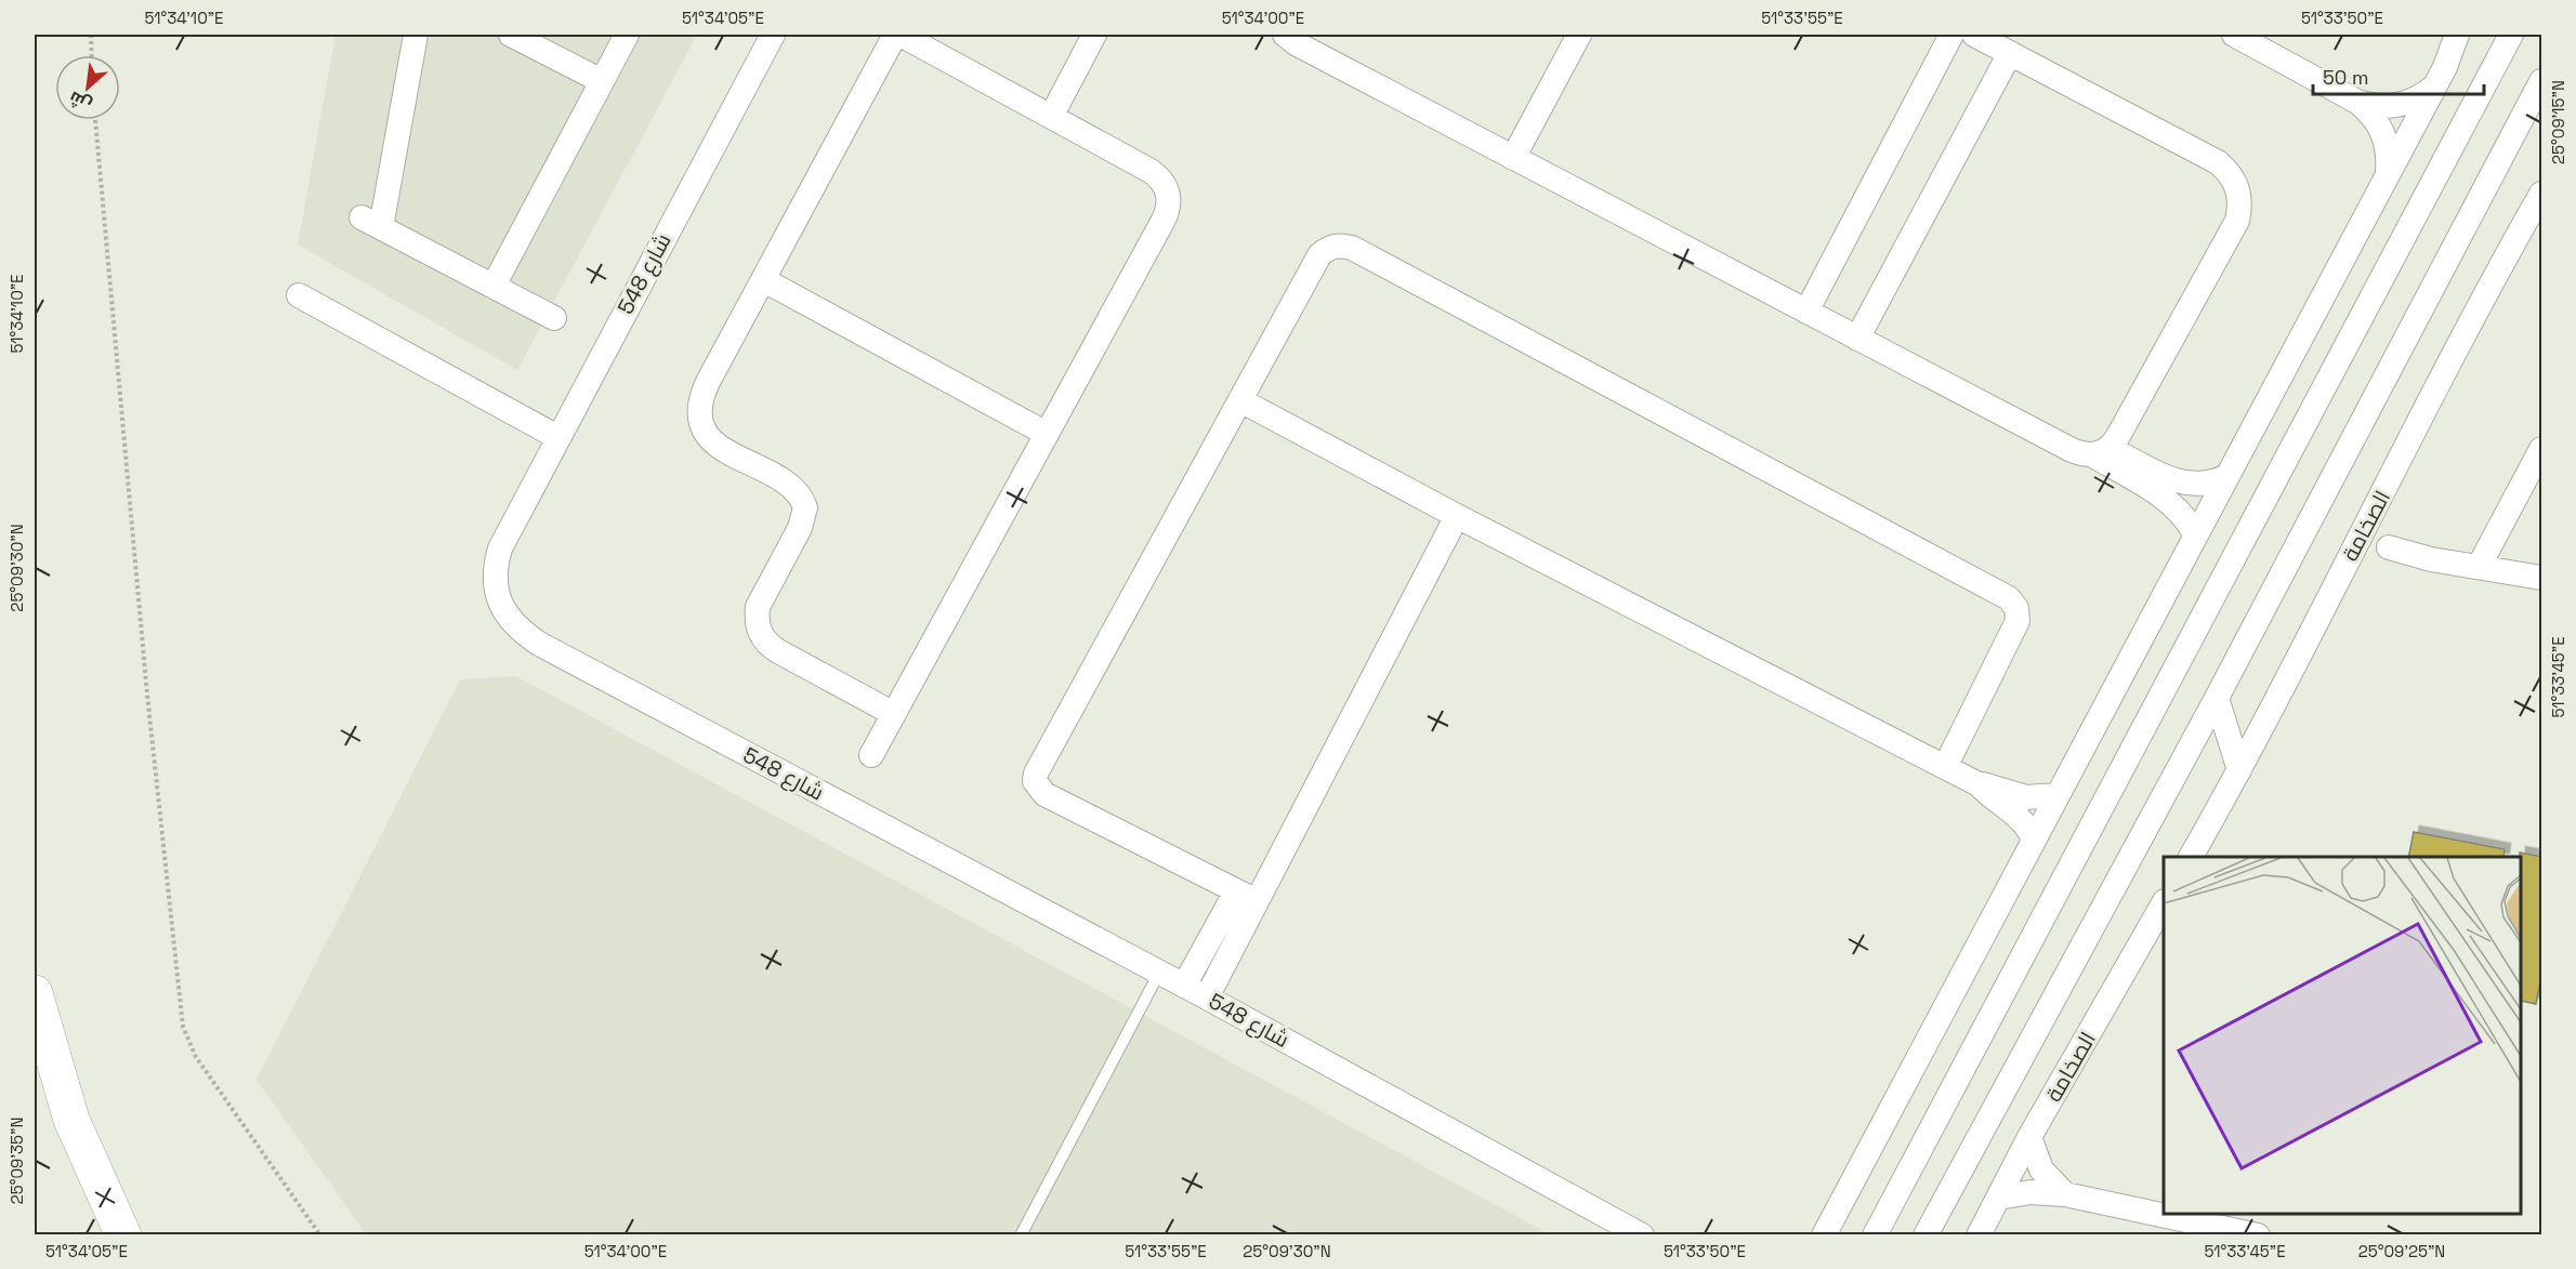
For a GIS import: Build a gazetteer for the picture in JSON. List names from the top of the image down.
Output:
{
  "streets": {
    "street": ["شارع 548", "الصخامة"]
  },
  "scale_bar": "50 m",
  "north": "bottom left",
  "coordinates": [
    "51°34'10\"E",
    "51°34'05\"E",
    "51°34'00\"E",
    "51°33'55\"E",
    "51°33'50\"E",
    "25°09'15\"N",
    "25°09'30\"N",
    "51°33'45\"E",
    "25°09'35\"N",
    "25°09'25\"N"
  ]
}
